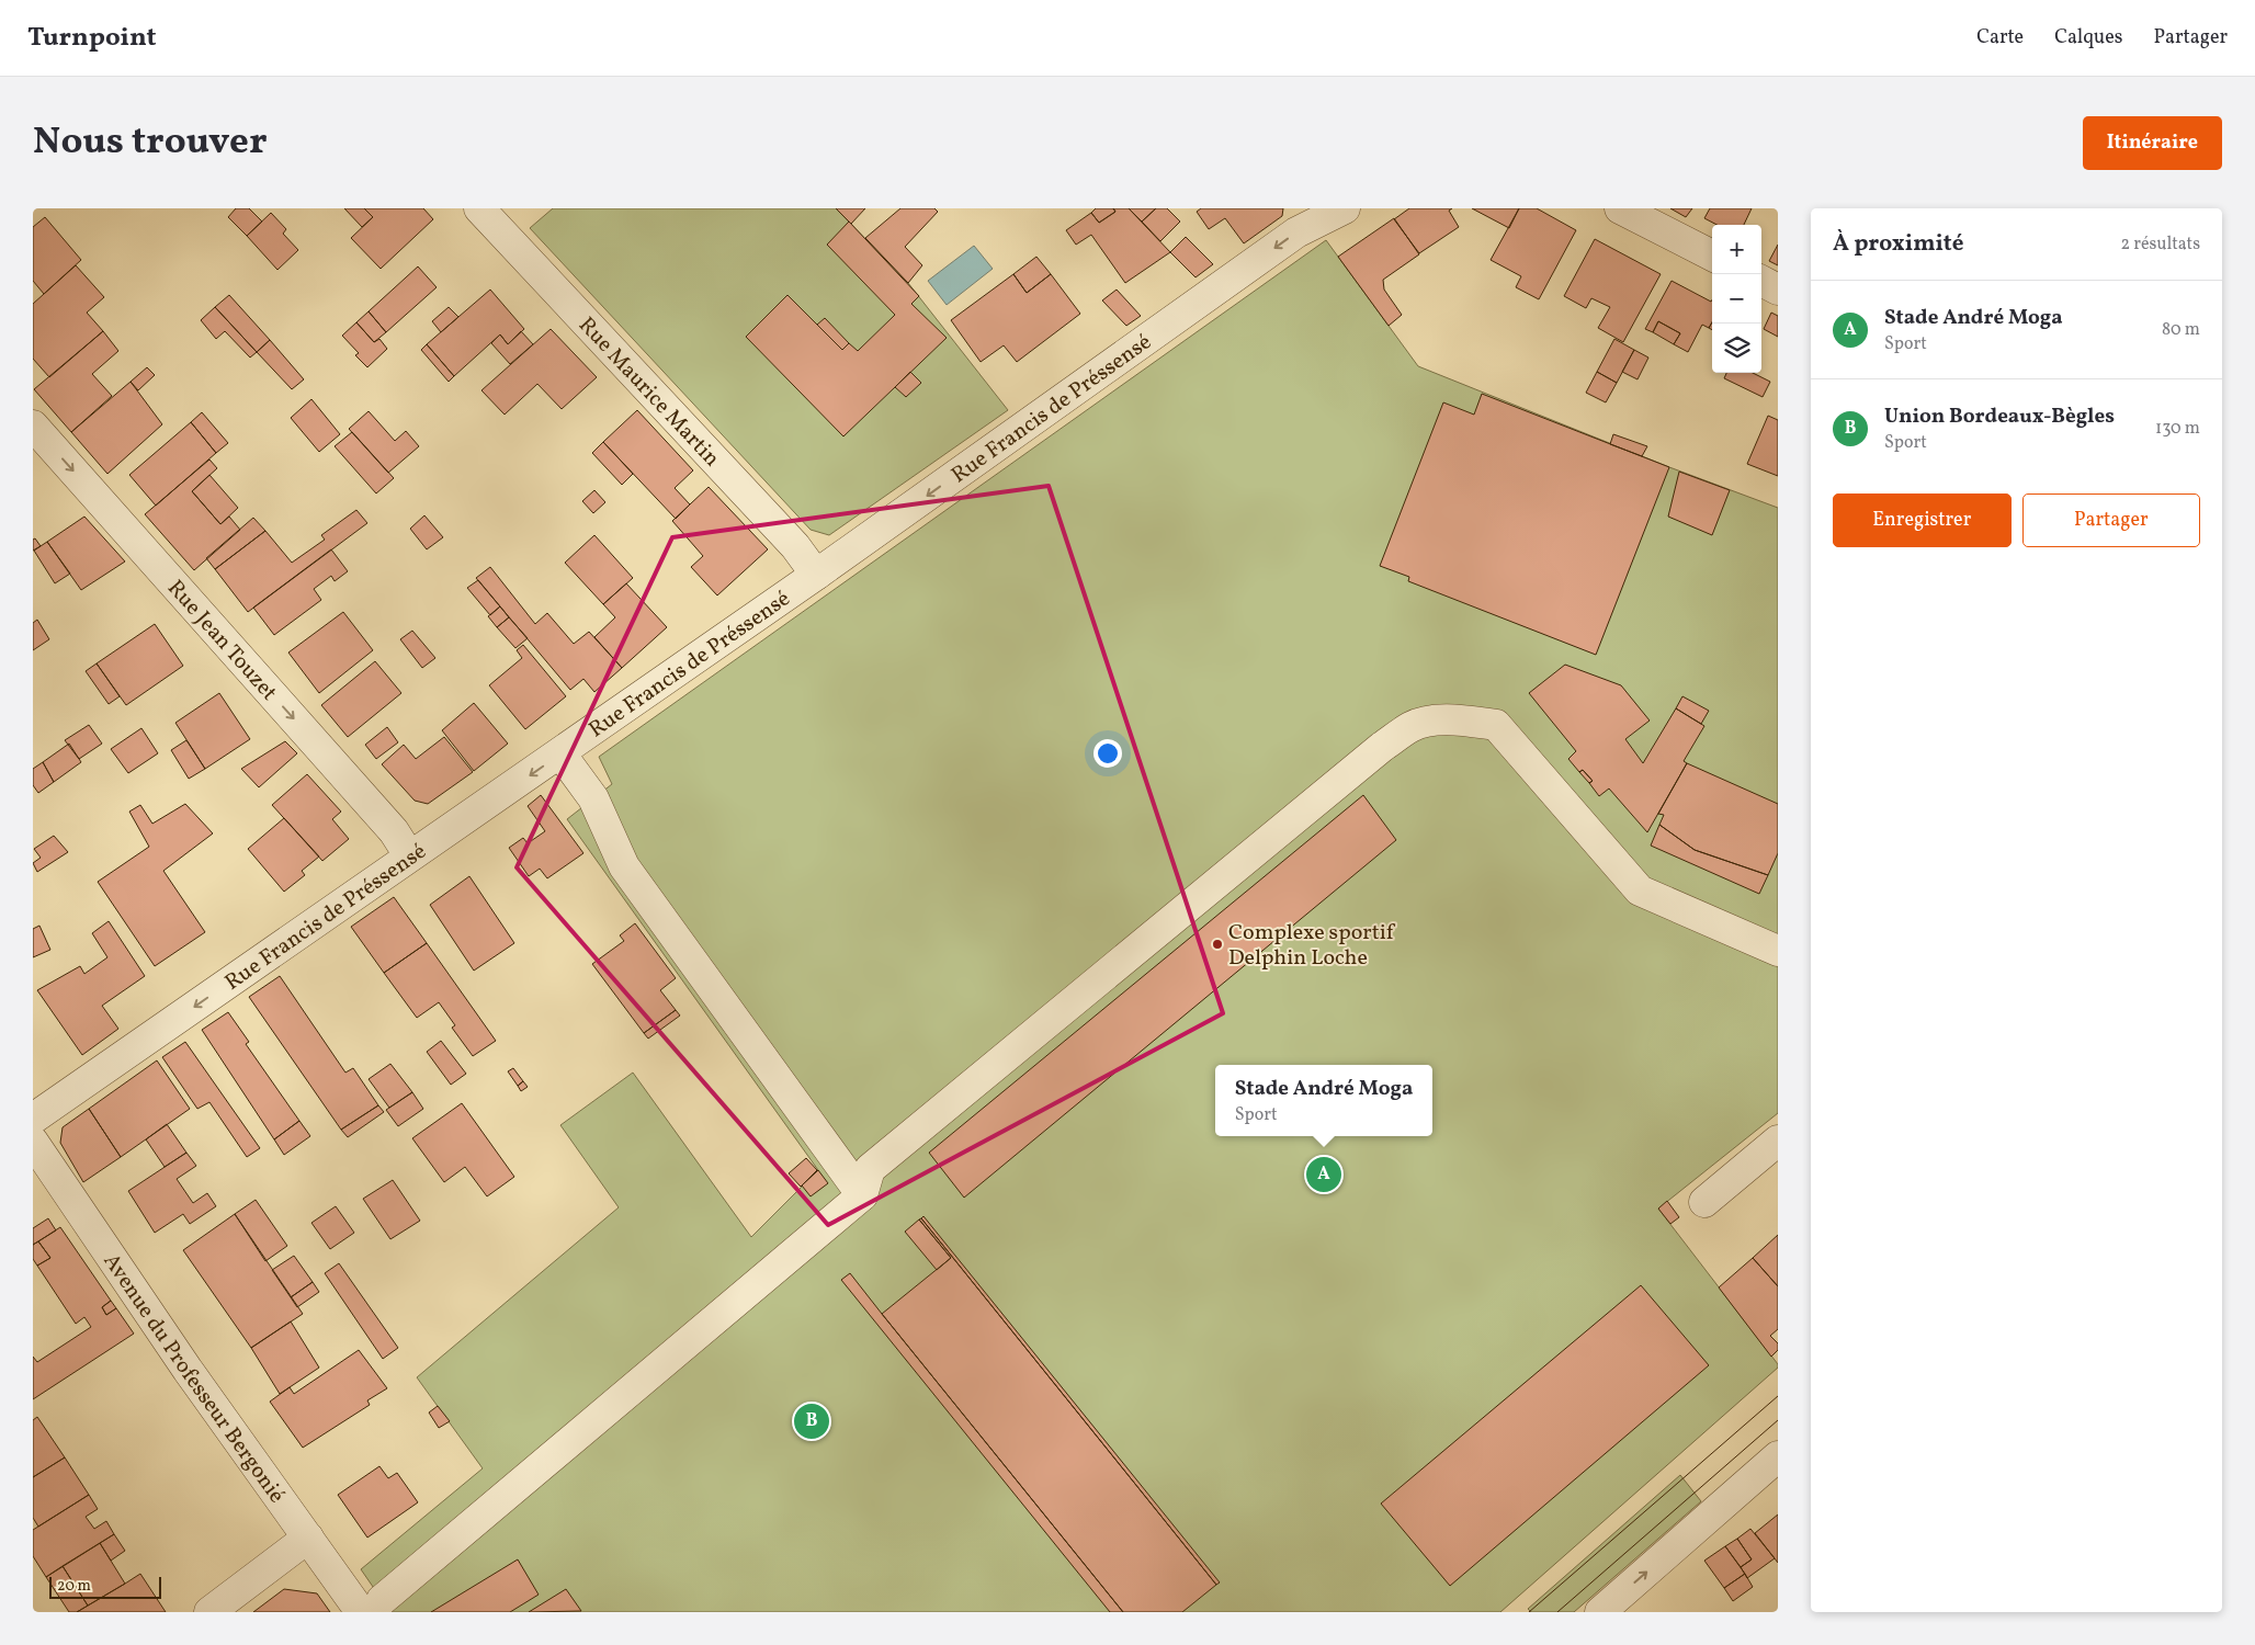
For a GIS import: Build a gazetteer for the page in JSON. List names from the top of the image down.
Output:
{
  "streets": {
    "street": [
      "Rue Maurice Martin",
      "Rue Francis de Préssensé",
      "Rue Jean Touzet",
      "Avenue du Professeur Bergonié"
    ]
  },
  "crossings": [
    ["Rue Maurice Martin", "Rue Francis de Préssensé"],
    ["Rue Francis de Préssensé", "Rue Jean Touzet"]
  ],
  "one_way": ["Rue Francis de Préssensé", "Rue Jean Touzet"],
  "places": ["Complexe sportif Delphin Loche"],
  "scale_bar": "20 m",
  "page": {
    "header": "Turnpoint",
    "nav": ["Carte", "Calques", "Partager"],
    "title": "Nous trouver",
    "buttons": [
      "Itinéraire",
      ["Enregistrer", "Partager"]
    ],
    "heading": ["À proximité", "2 résultats"],
    "map_buttons": ["+", "−"],
    "list": [
      {
        "mark": "A",
        "name": "Stade André Moga",
        "note": "Sport",
        "value": "80 m"
      },
      {
        "mark": "B",
        "name": "Union Bordeaux-Bègles",
        "note": "Sport",
        "value": "130 m"
      }
    ],
    "popup": ["Stade André Moga", "Sport"],
    "pins": ["A", "B"],
    "scale": "20 m"
  }
}
